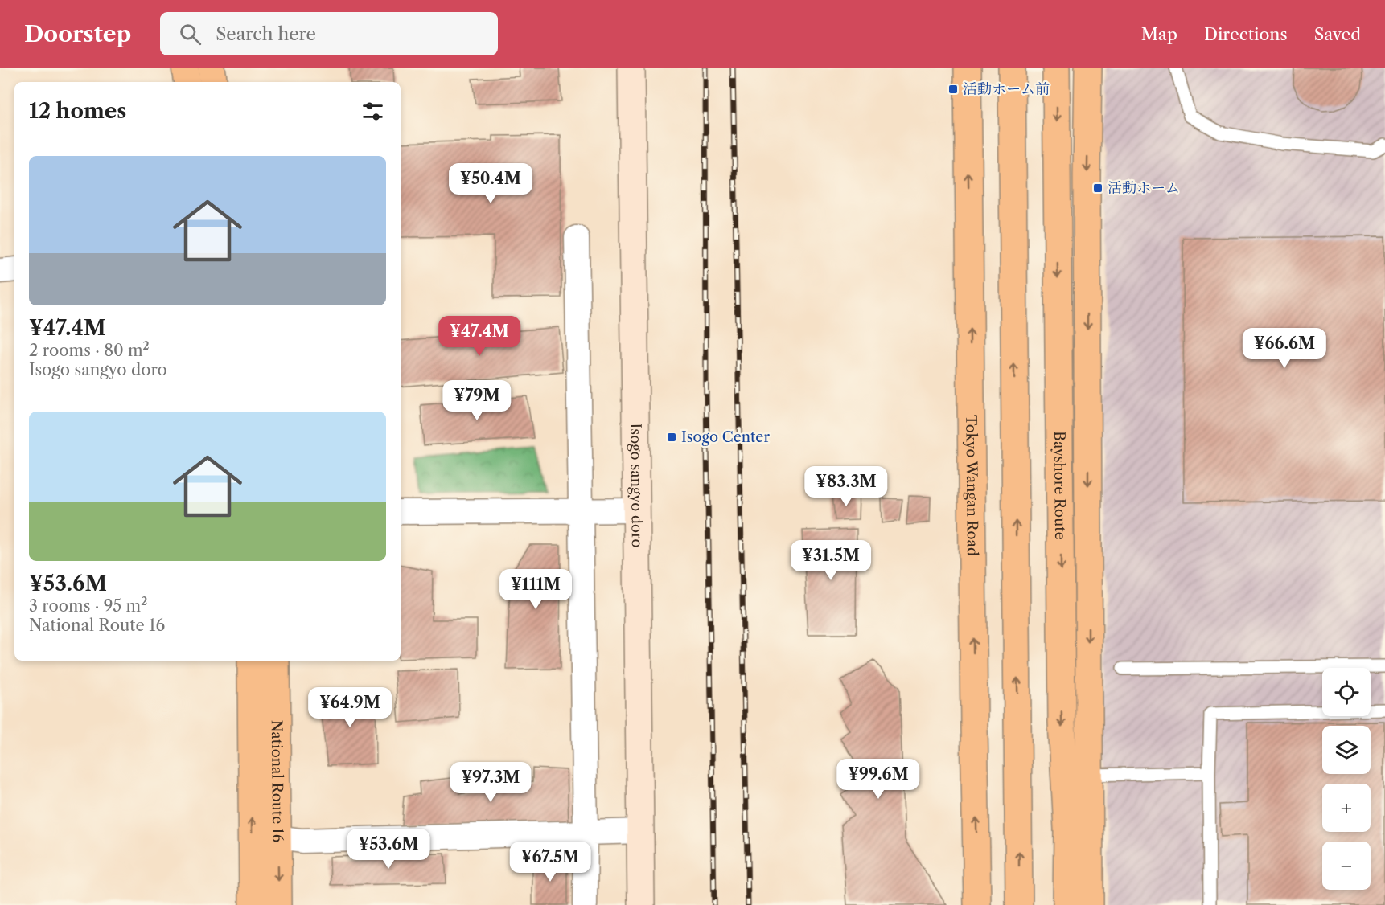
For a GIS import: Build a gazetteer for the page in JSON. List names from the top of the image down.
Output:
{
  "streets": {
    "highway": ["Tokyo Wangan Road", "Bayshore Route", "National Route 16"],
    "street": ["Isogo sangyo doro"]
  },
  "places": {
    "transit": ["活動ホーム前", "活動ホーム", "Isogo Center"]
  },
  "page": {
    "header": "Doorstep",
    "search": "Search here",
    "nav": ["Map", "Directions", "Saved"],
    "heading": "12 homes",
    "list": [
      {
        "name": "¥47.4M",
        "note": "2 rooms · 80 m² · Isogo sangyo doro"
      },
      {
        "name": "¥53.6M",
        "note": "3 rooms · 95 m² · National Route 16"
      }
    ],
    "price": [
      "¥50.4M",
      "¥47.4M",
      "¥66.6M",
      "¥79M",
      "¥83.3M",
      "¥31.5M",
      "¥111M",
      "¥64.9M",
      "¥99.6M",
      "¥97.3M",
      "¥53.6M",
      "¥67.5M"
    ],
    "map_buttons": ["+", "−"]
  }
}
